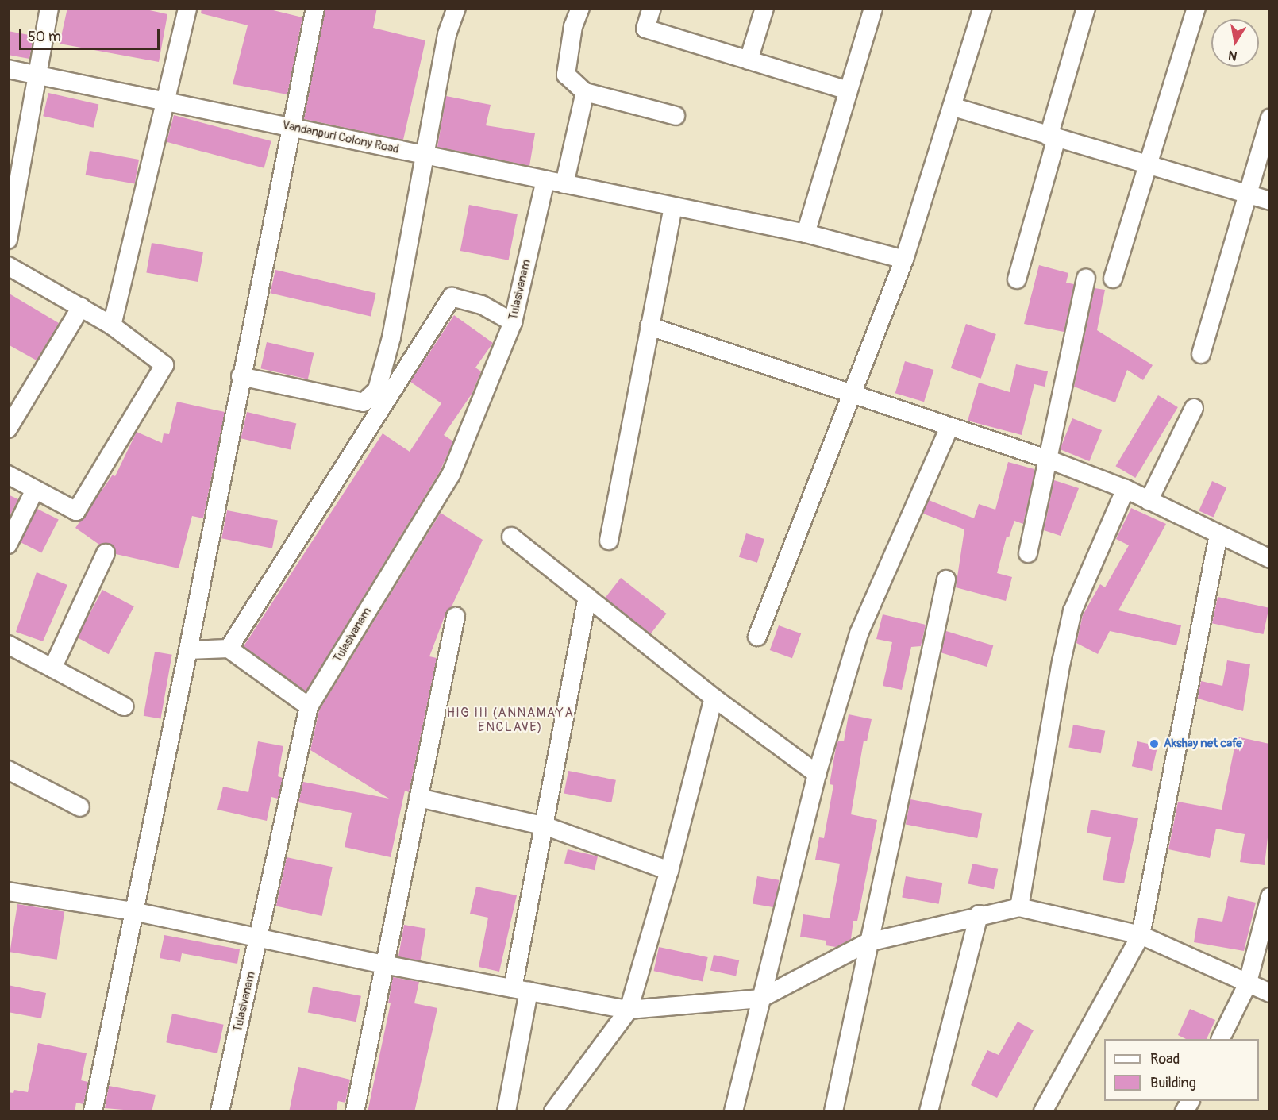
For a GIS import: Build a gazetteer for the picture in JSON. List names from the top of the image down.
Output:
{
  "streets": {
    "street": ["Vandanpuri Colony Road", "Tulasivanam"]
  },
  "crossings": [
    ["Vandanpuri Colony Road", "Tulasivanam"]
  ],
  "districts": ["HIG III (ANNAMAYA ENCLAVE)"],
  "places": ["Akshay net cafe"],
  "legend": ["Road", "Building"],
  "scale_bar": "50 m",
  "north": "bottom"
}
